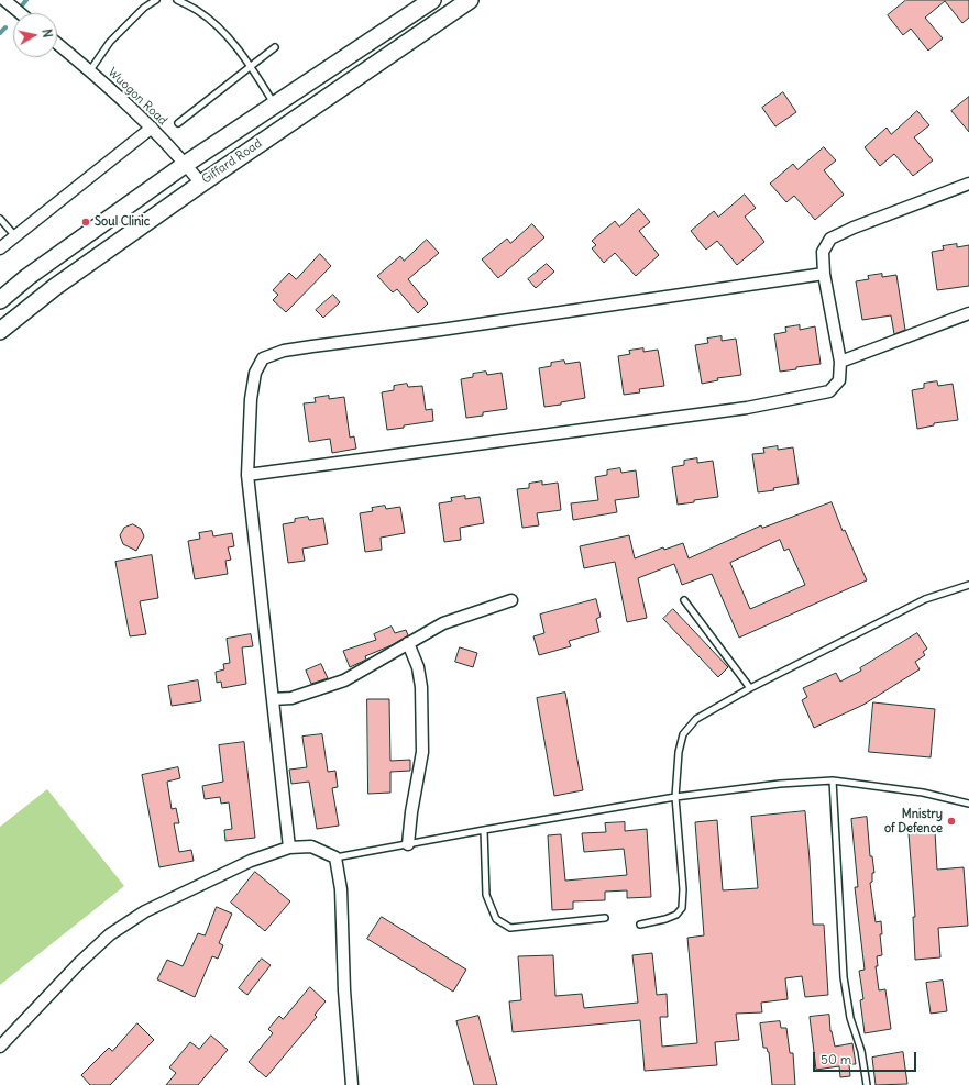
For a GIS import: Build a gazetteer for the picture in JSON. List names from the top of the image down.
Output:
{
  "streets": {
    "main road": ["Giffard Road"],
    "street": ["Wuogon Road"]
  },
  "crossings": [
    ["Wuogon Road", "Giffard Road"]
  ],
  "places": ["Soul Clinic", "Mnistry of Defence"],
  "scale_bar": "50 m",
  "north": "right"
}
